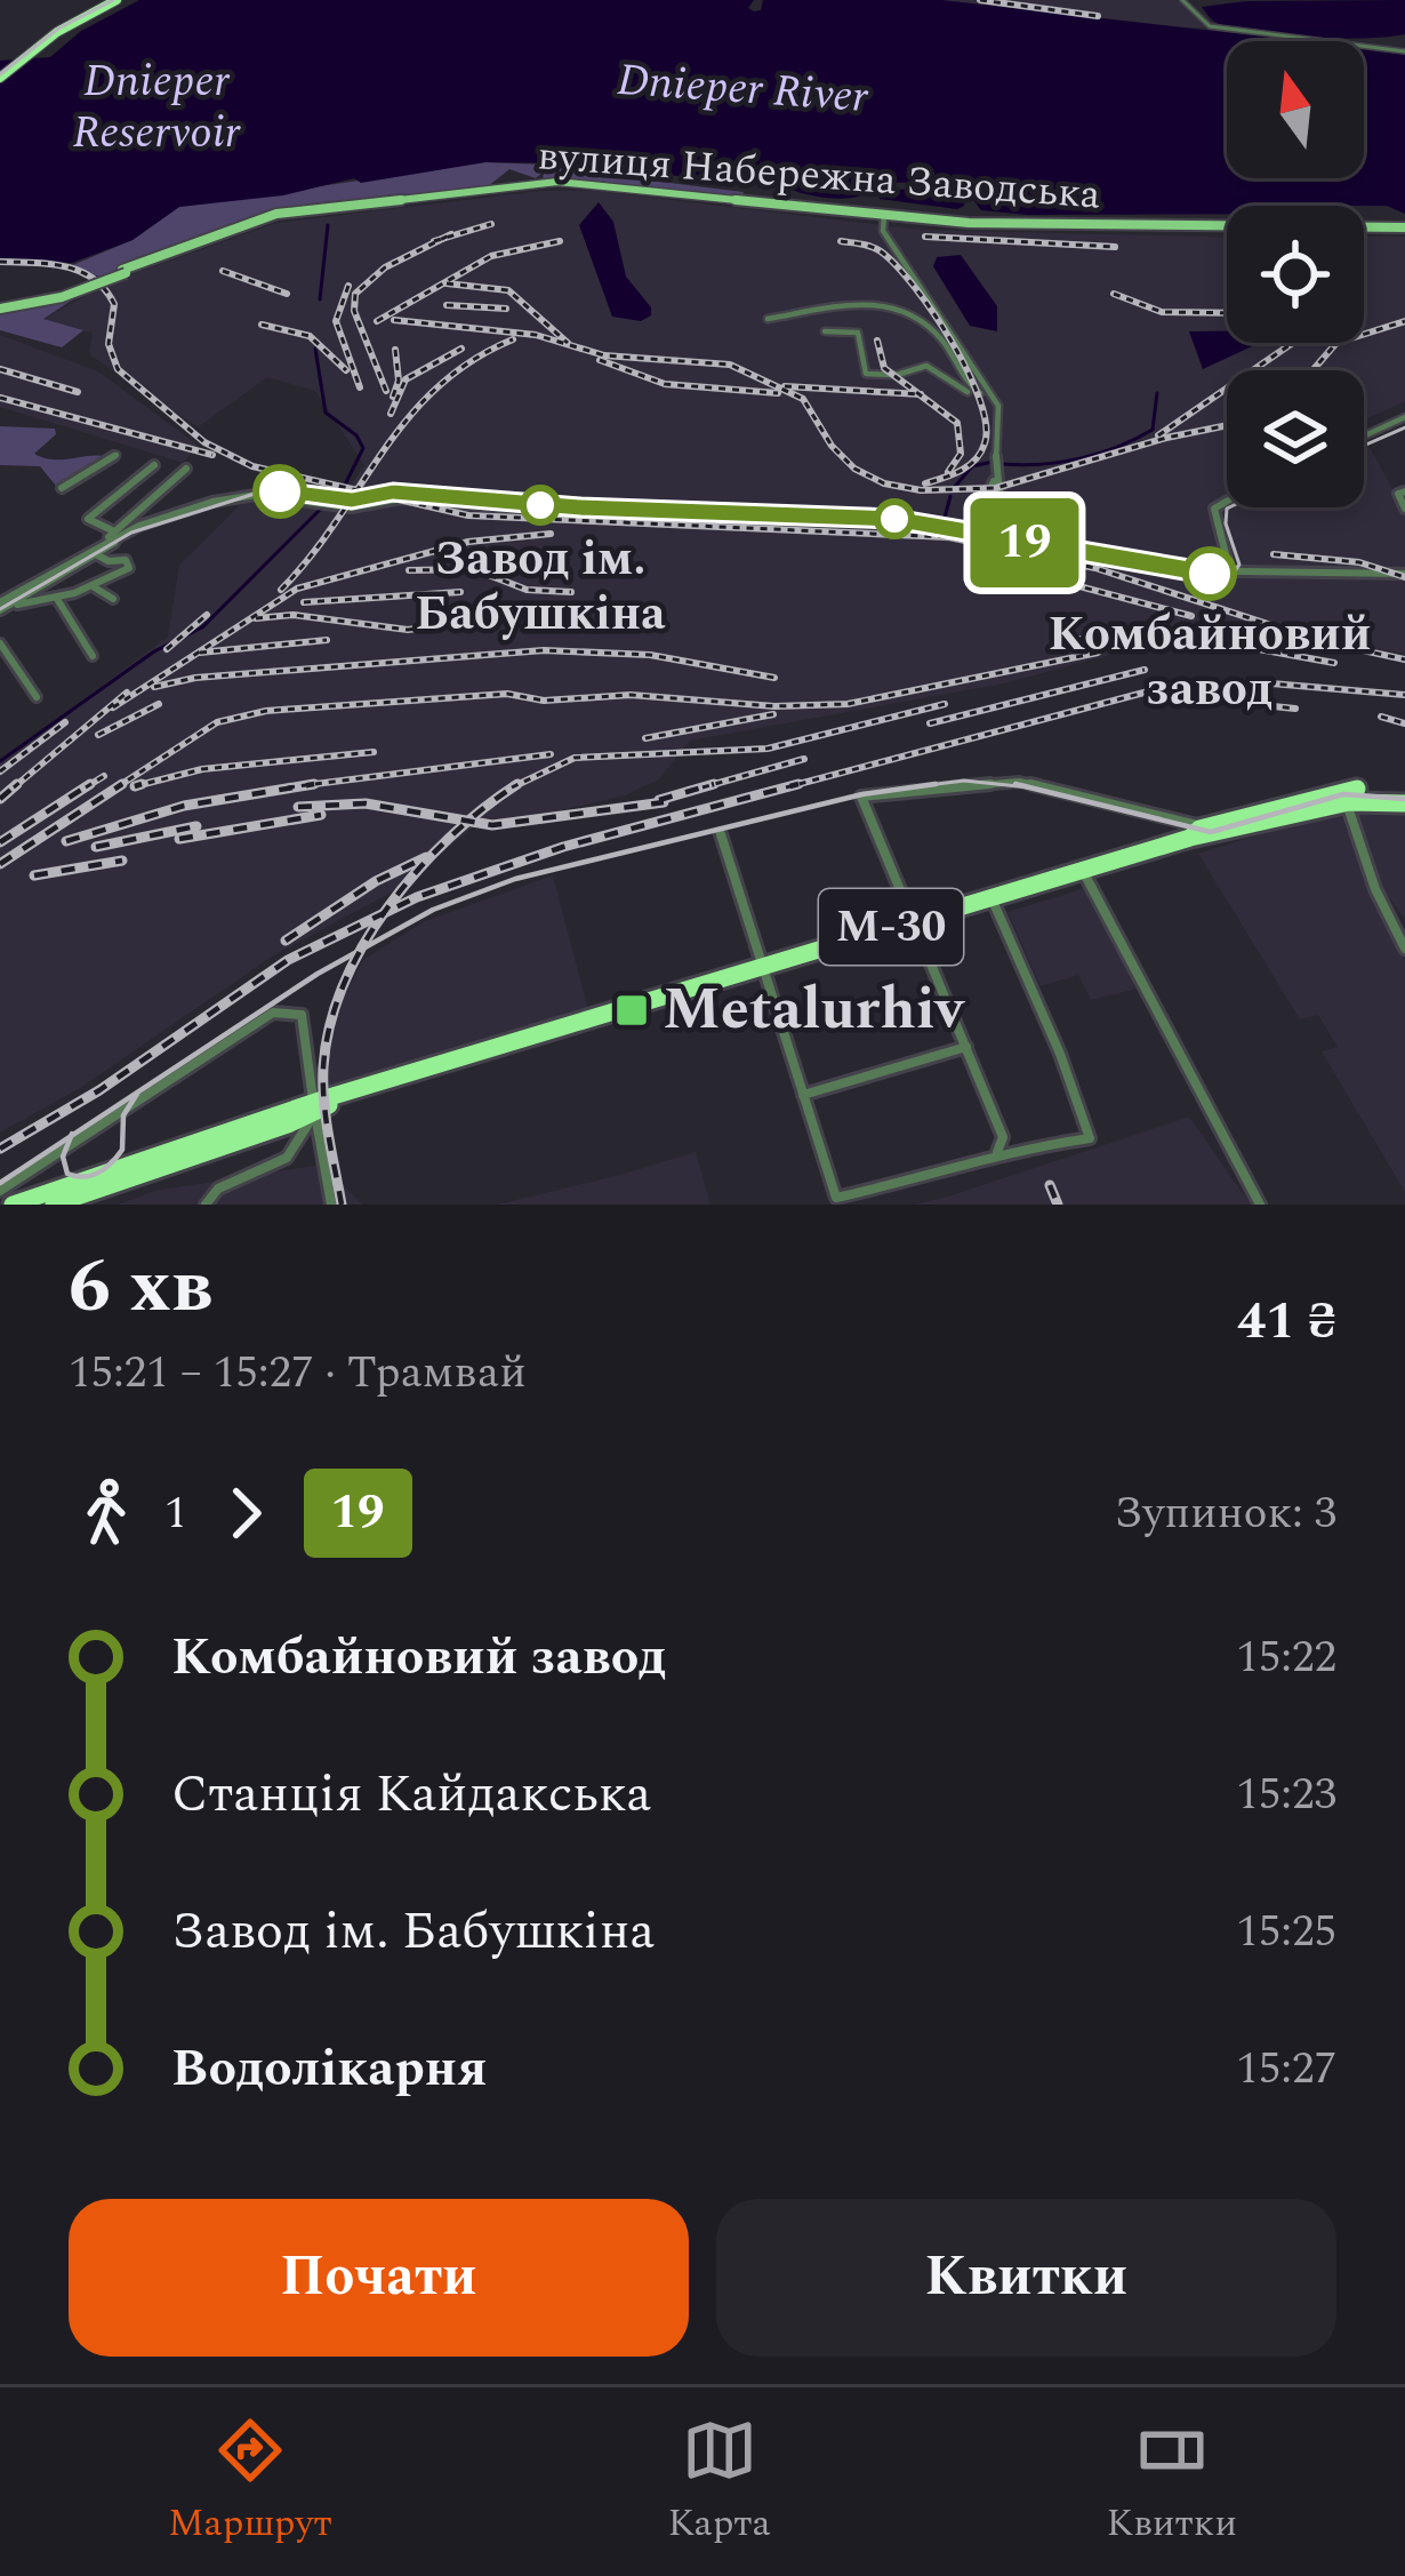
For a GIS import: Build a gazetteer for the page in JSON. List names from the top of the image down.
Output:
{
  "streets": {
    "highway": ["М-30"],
    "main road": ["вулиця Набережна Заводська"]
  },
  "water": ["Dnieper Reservoir", "Dnieper River"],
  "places": {
    "other": ["Завод ім. Бабушкіна", "Комбайновий завод"],
    "transit": ["Metalurhiv"]
  },
  "lines": ["tram line 19"],
  "north": "top",
  "page": {
    "on_map": "19",
    "heading": ["6 хв", "15:21 – 15:27 · Трамвай", "41 ₴"],
    "legs": ["1", "19", "Зупинок: 3"],
    "list": [
      {
        "name": "Комбайновий завод",
        "value": "15:22"
      },
      {
        "name": "Станція Кайдакська",
        "value": "15:23"
      },
      {
        "name": "Завод ім. Бабушкіна",
        "value": "15:25"
      },
      {
        "name": "Водолікарня",
        "value": "15:27"
      }
    ],
    "buttons": ["Почати", "Квитки"],
    "tabs": ["Маршрут", "Карта", "Квитки"]
  }
}
